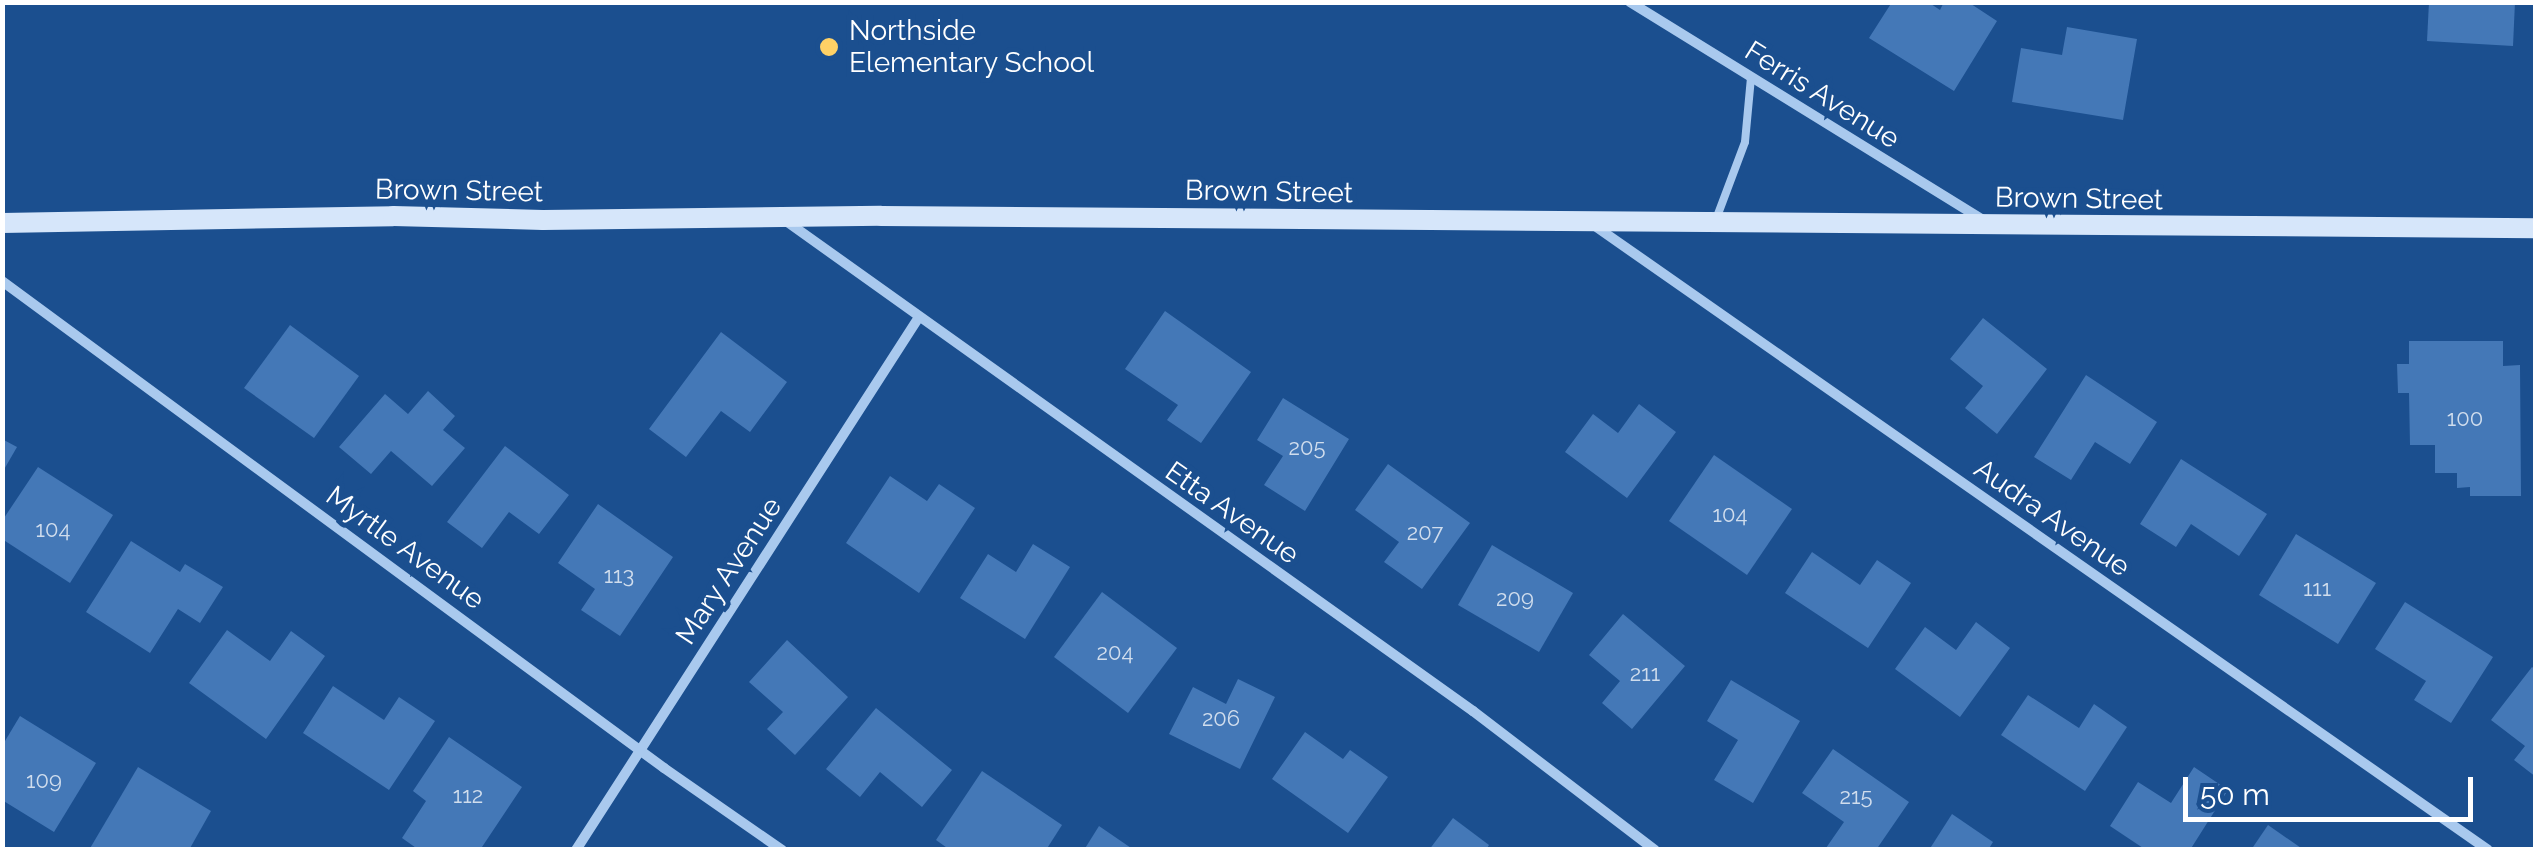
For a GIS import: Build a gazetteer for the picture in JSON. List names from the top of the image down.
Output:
{
  "streets": {
    "main road": ["Brown Street"],
    "street": [
      "Ferris Avenue",
      "Etta Avenue",
      "Audra Avenue",
      "Myrtle Avenue",
      "Mary Avenue"
    ]
  },
  "crossings": [
    ["Ferris Avenue", "Brown Street"],
    ["Brown Street", "Etta Avenue"],
    ["Brown Street", "Audra Avenue"],
    ["Etta Avenue", "Mary Avenue"],
    ["Myrtle Avenue", "Mary Avenue"]
  ],
  "places": ["Northside Elementary School"],
  "house_numbers": [
    "100",
    "205",
    "104",
    "104",
    "207",
    "113",
    "111",
    "209",
    "204",
    "211",
    "206",
    "109",
    "112",
    "215"
  ],
  "scale_bar": "50 m"
}
